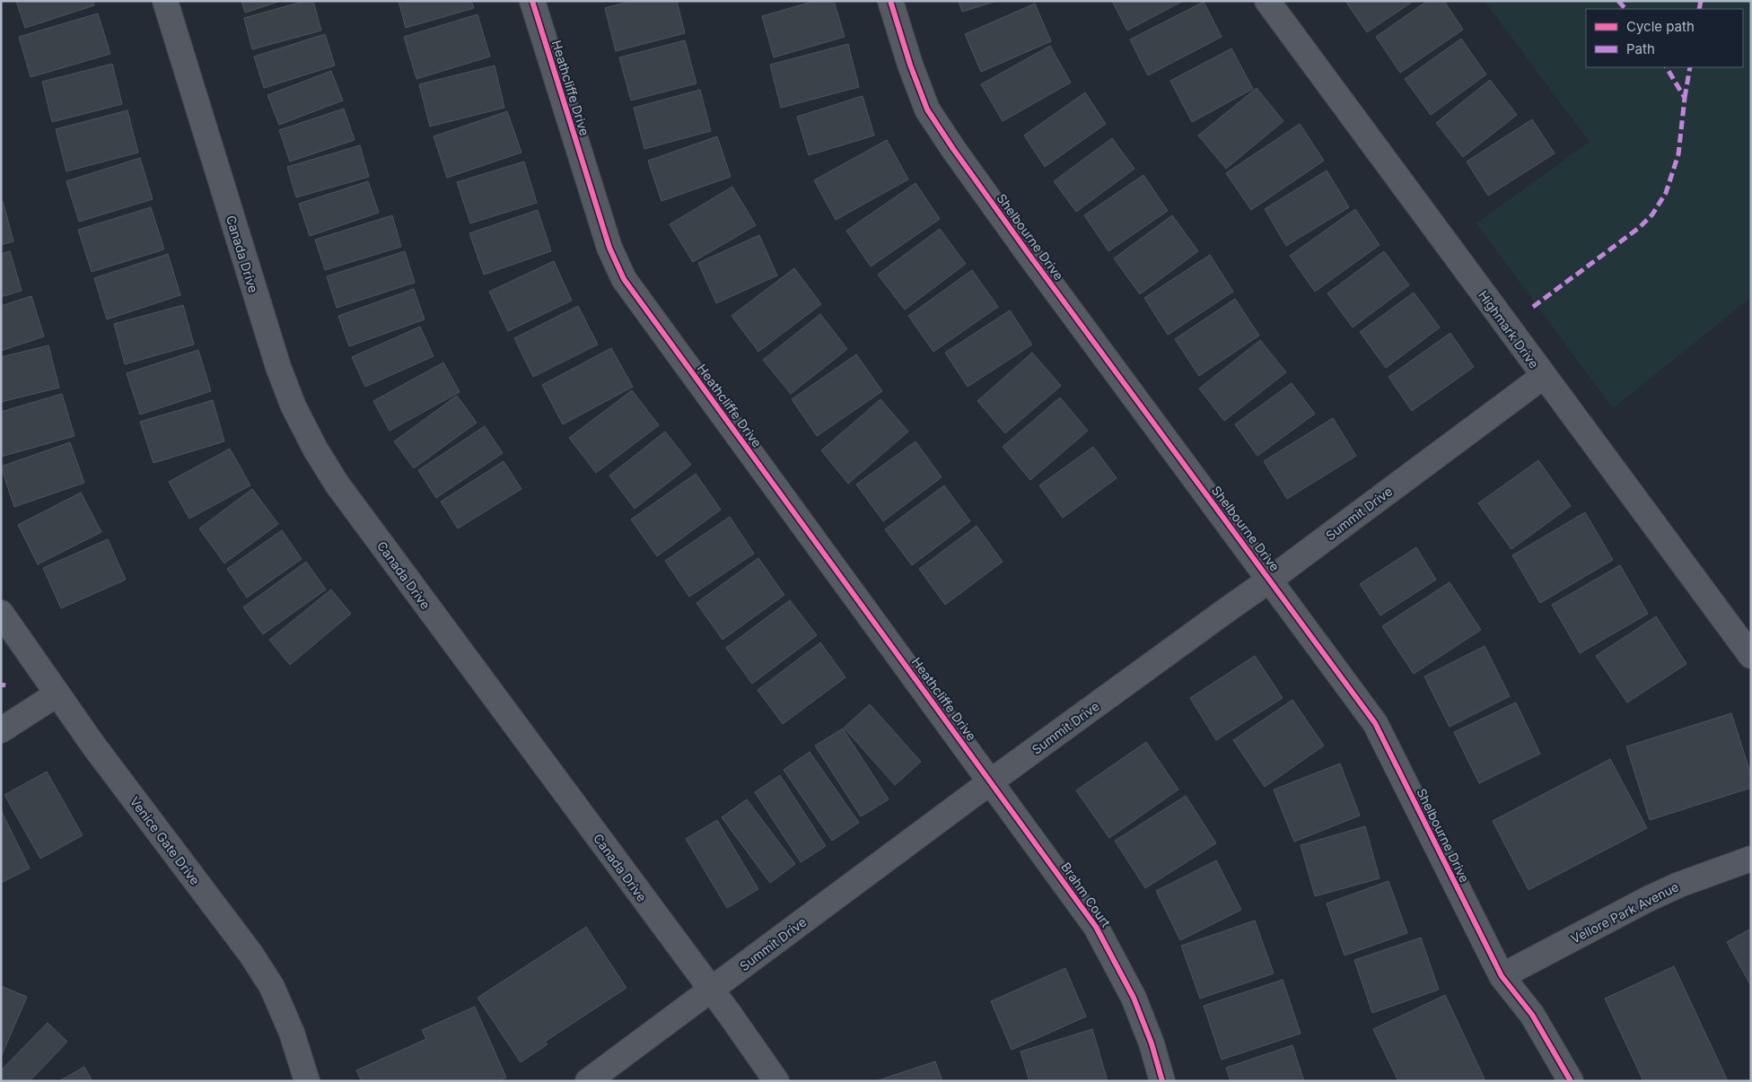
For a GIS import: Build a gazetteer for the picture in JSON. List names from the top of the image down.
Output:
{
  "streets": {
    "street": [
      "Heathcliffe Drive",
      "Shelbourne Drive",
      "Canada Drive",
      "Highmark Drive",
      "Summit Drive",
      "Venice Gate Drive",
      "Brahm Court",
      "Vellore Park Avenue"
    ]
  },
  "crossings": [
    ["Heathcliffe Drive", "Summit Drive"],
    ["Heathcliffe Drive", "Brahm Court"],
    ["Shelbourne Drive", "Summit Drive"],
    ["Shelbourne Drive", "Vellore Park Avenue"],
    ["Canada Drive", "Summit Drive"],
    ["Highmark Drive", "Summit Drive"],
    ["Summit Drive", "Brahm Court"]
  ],
  "legend": ["Cycle path", "Path"]
}
